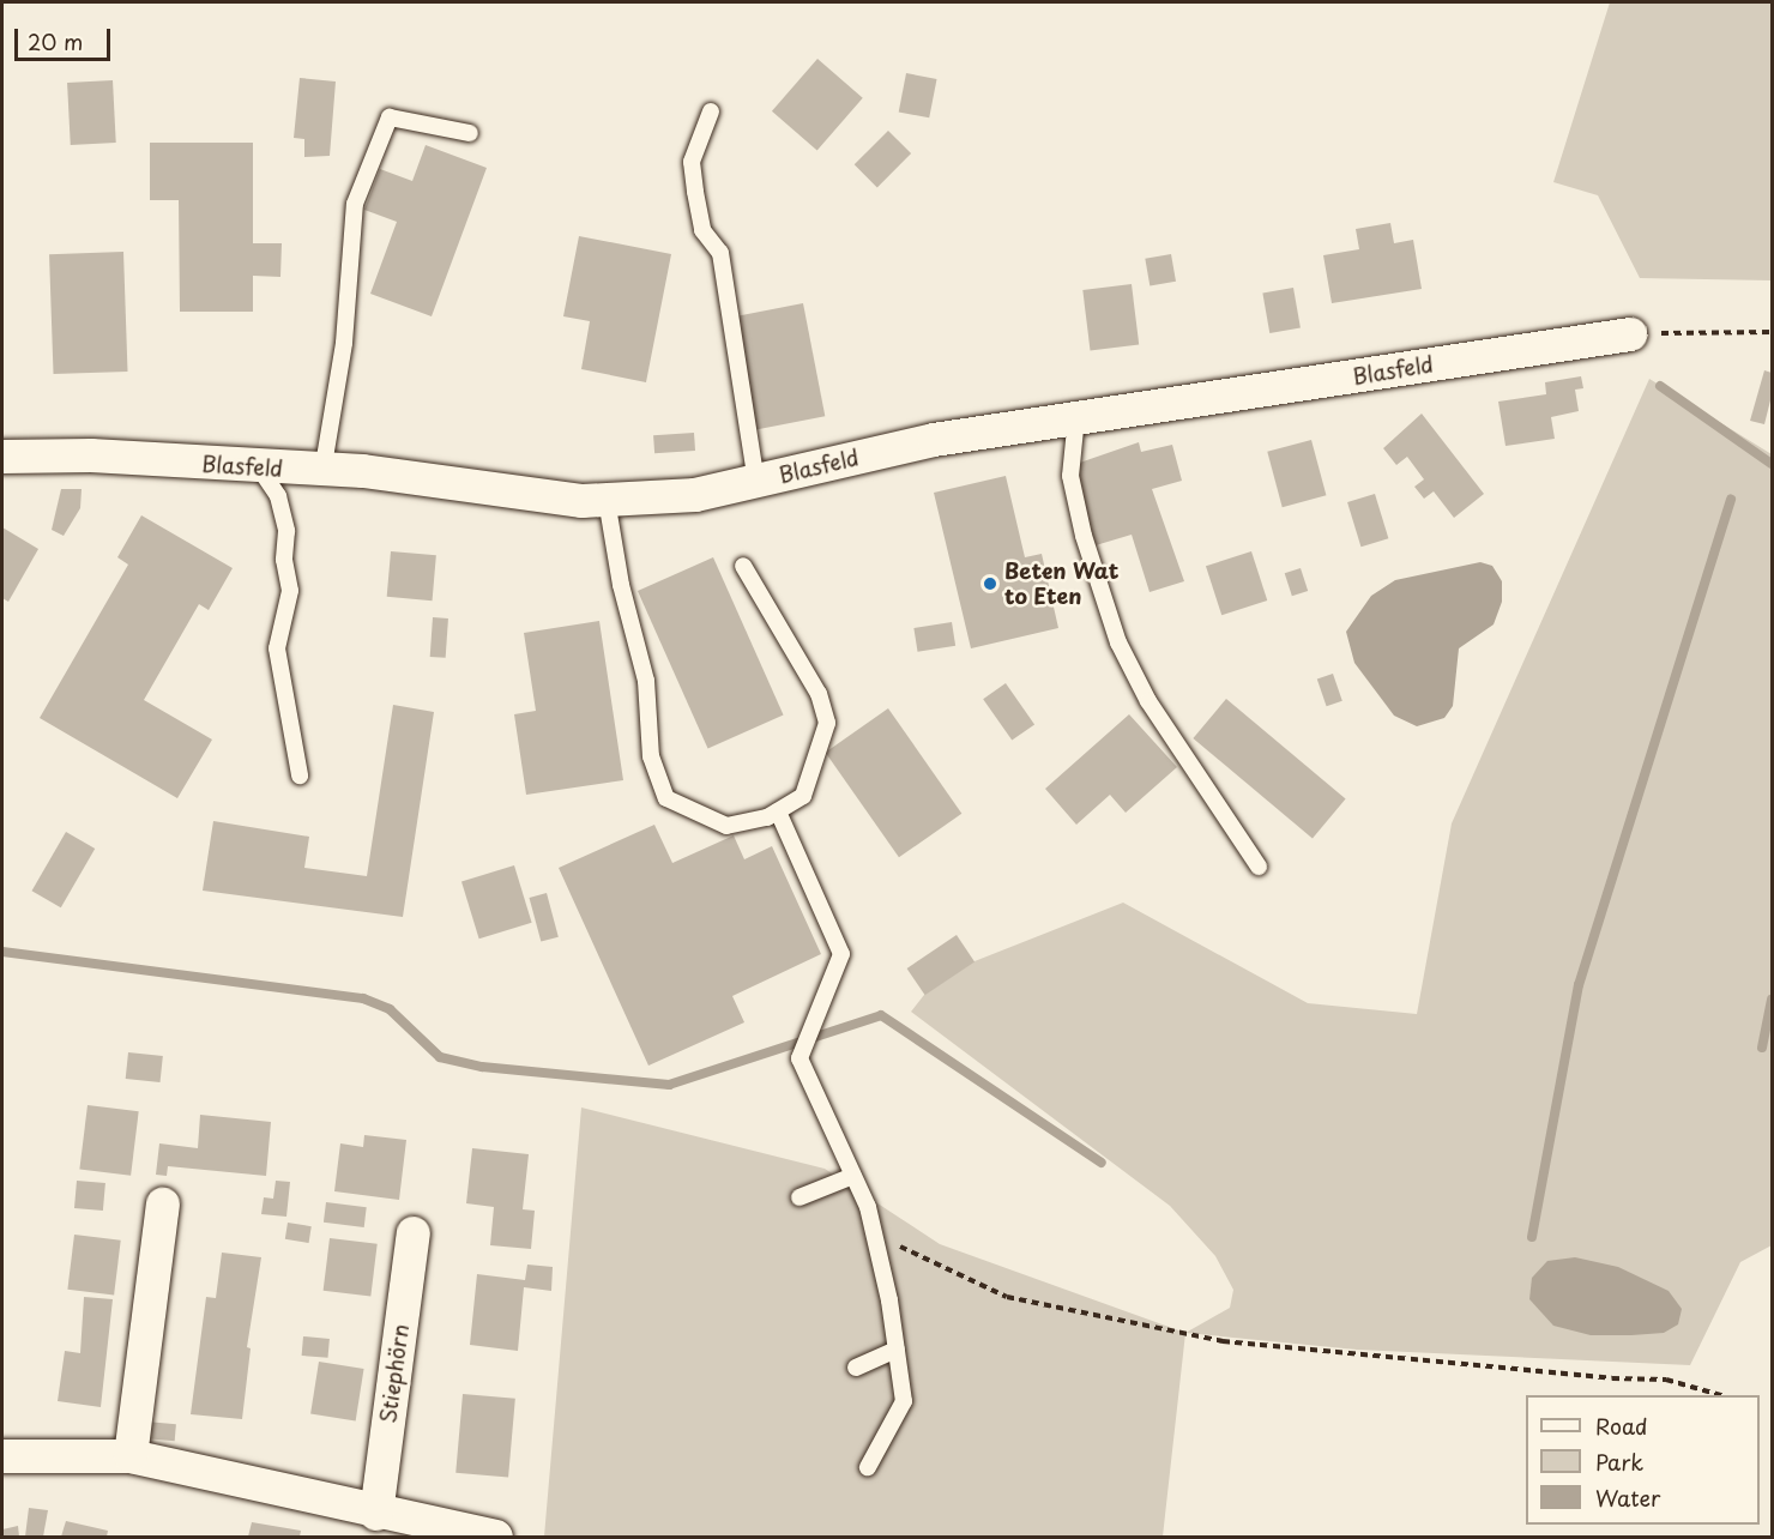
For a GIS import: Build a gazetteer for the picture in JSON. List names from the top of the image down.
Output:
{
  "streets": {
    "street": ["Blasfeld", "Stiephörn"]
  },
  "places": ["Beten Wat to Eten"],
  "legend": ["Road", "Park", "Water"],
  "scale_bar": "20 m"
}
